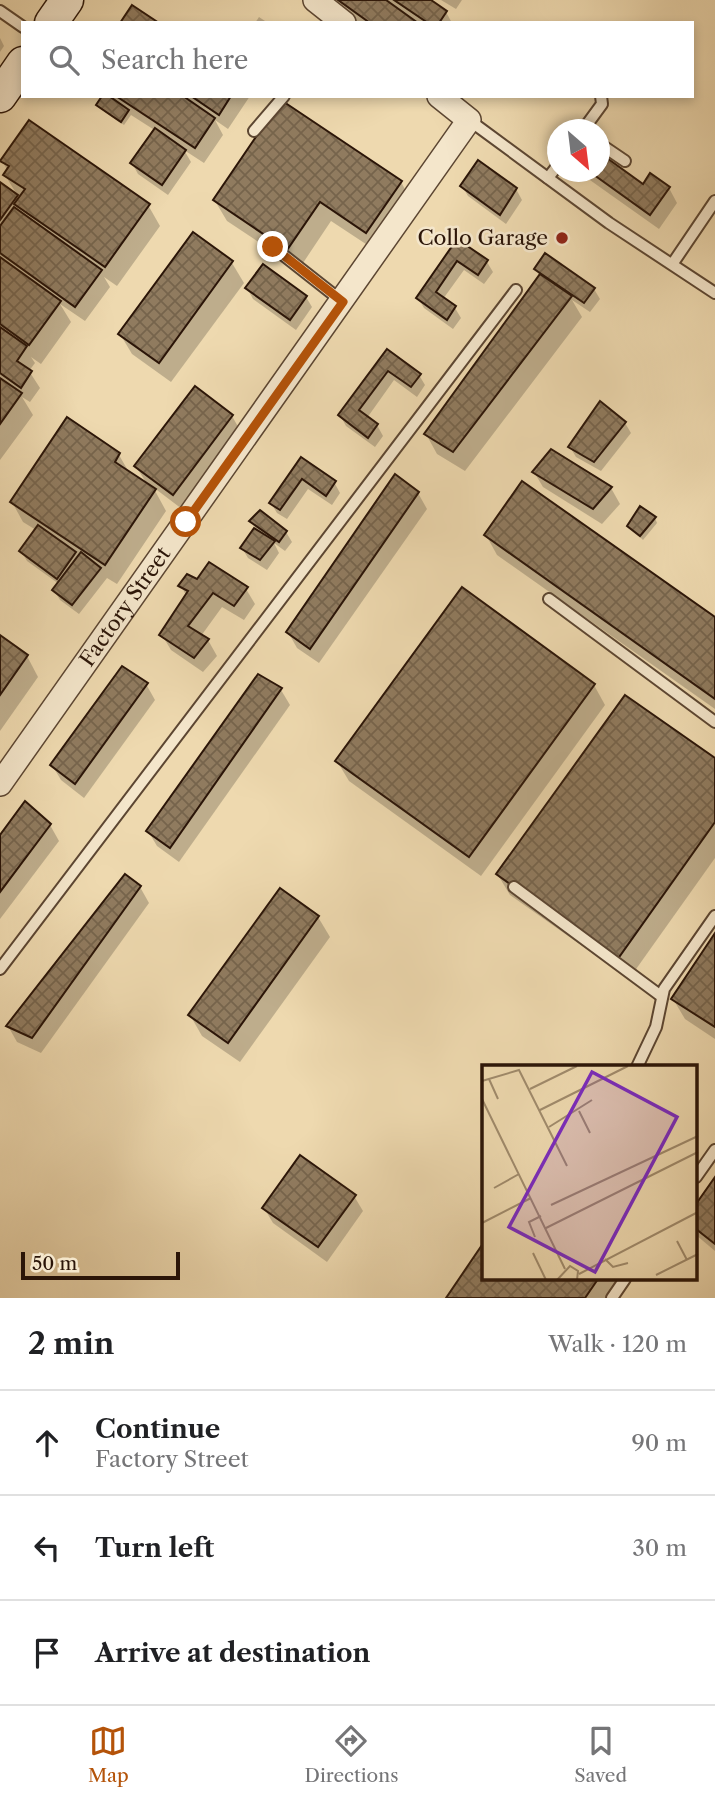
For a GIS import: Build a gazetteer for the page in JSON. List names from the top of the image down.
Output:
{
  "streets": {
    "street": ["Factory Street"]
  },
  "places": ["Collo Garage"],
  "scale_bar": "50 m",
  "north": "bottom right",
  "page": {
    "search": "Search here",
    "scale": "50 m",
    "heading": ["2 min", "Walk · 120 m"],
    "list": [
      ["Continue", "Factory Street", "90 m"],
      ["Turn left", "30 m"],
      "Arrive at destination"
    ],
    "nav": ["Map", "Directions", "Saved"]
  }
}
